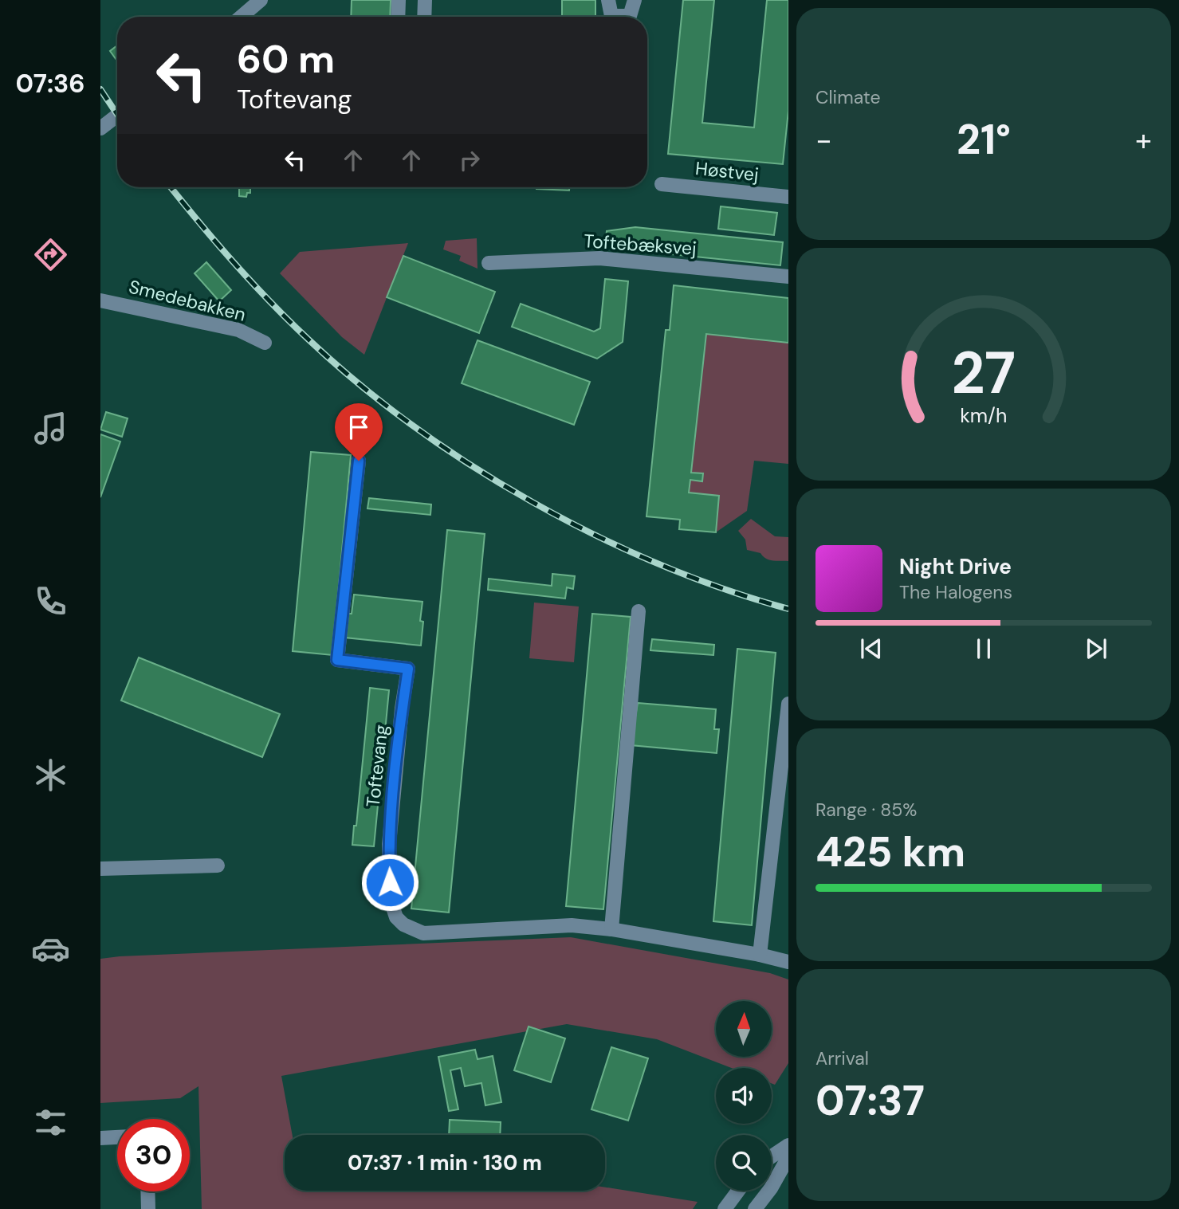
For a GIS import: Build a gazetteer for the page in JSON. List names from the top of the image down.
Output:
{
  "streets": {
    "street": [
      "Høstvej",
      "Toftebæksvej",
      "Smedebakken",
      "Toftevang"
    ]
  },
  "north": "top",
  "page": {
    "tabs": "07:36",
    "tile": [
      "Climate",
      ["Range · 85%", "425 km"],
      ["Arrival", "07:37"]
    ],
    "turn": ["60 m", "Toftevang"],
    "heat": ["−", "21°", "+"],
    "song": ["Night Drive", "The Halogens"],
    "limit": "30",
    "trip": "07:37 · 1 min · 130 m",
    "gauge": ["27", "km/h"]
  }
}
